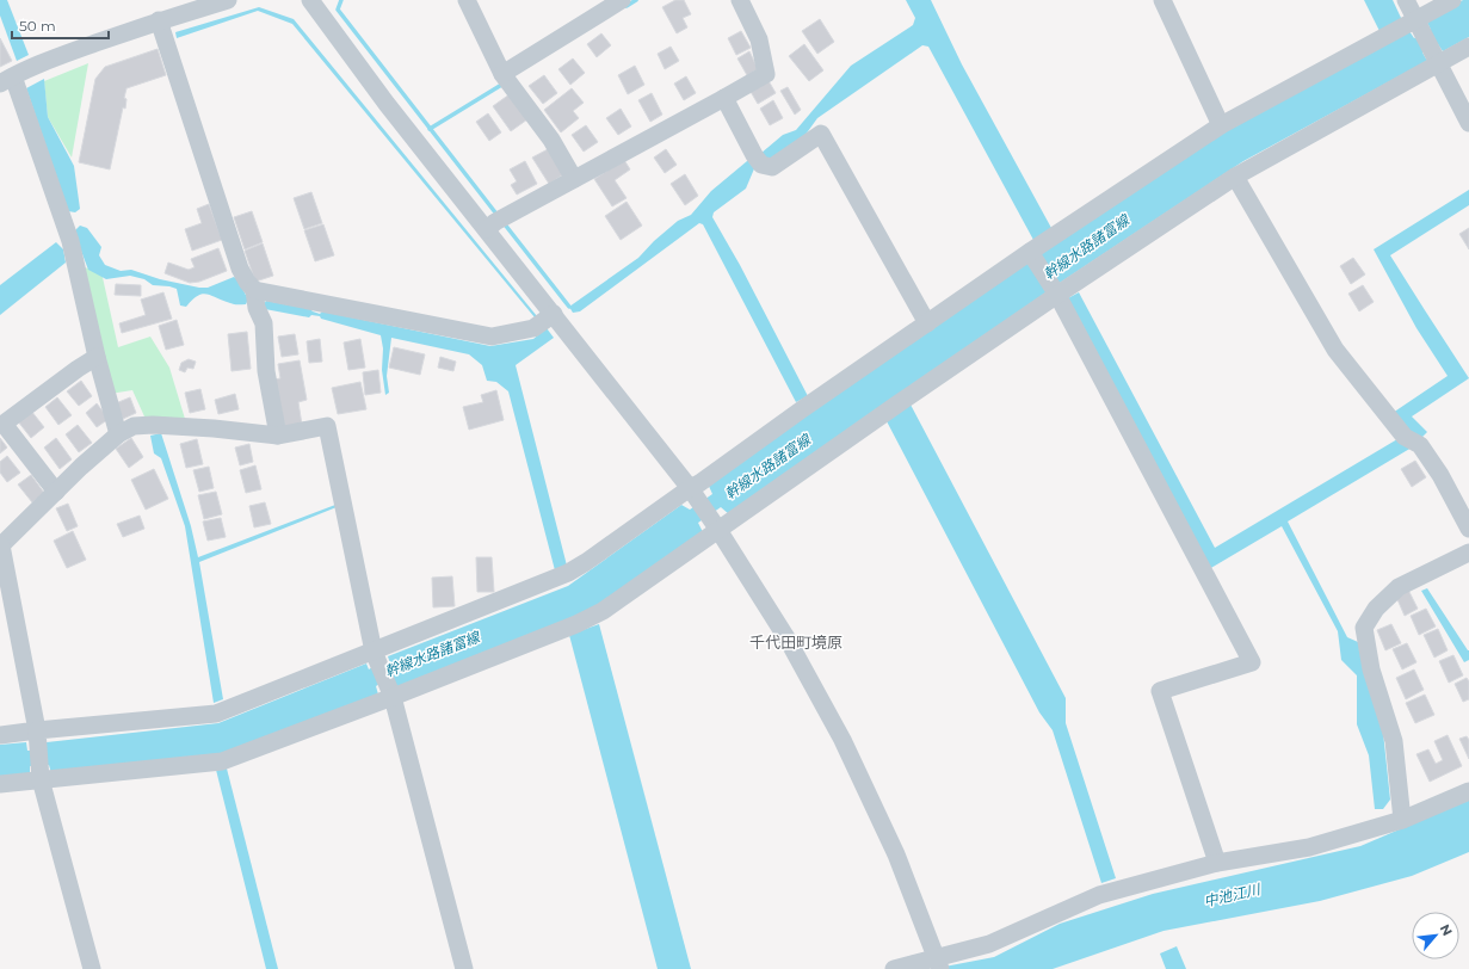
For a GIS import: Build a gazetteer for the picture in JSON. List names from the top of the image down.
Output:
{
  "districts": ["千代田町境原"],
  "water": ["幹線水路諸富線", "中池江川"],
  "scale_bar": "50 m",
  "north": "top right"
}
